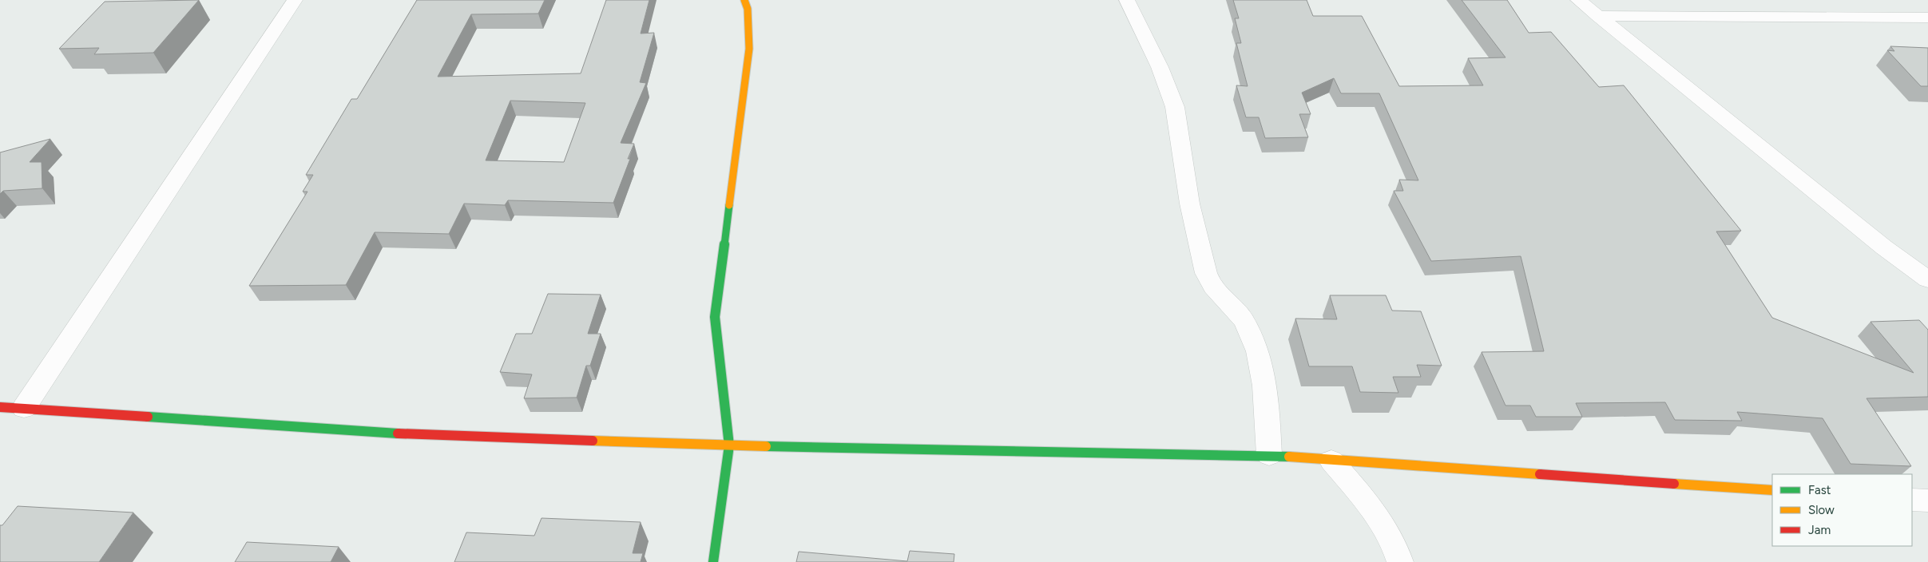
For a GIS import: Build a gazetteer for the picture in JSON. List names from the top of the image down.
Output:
{
  "legend": ["Fast", "Slow", "Jam"]
}
